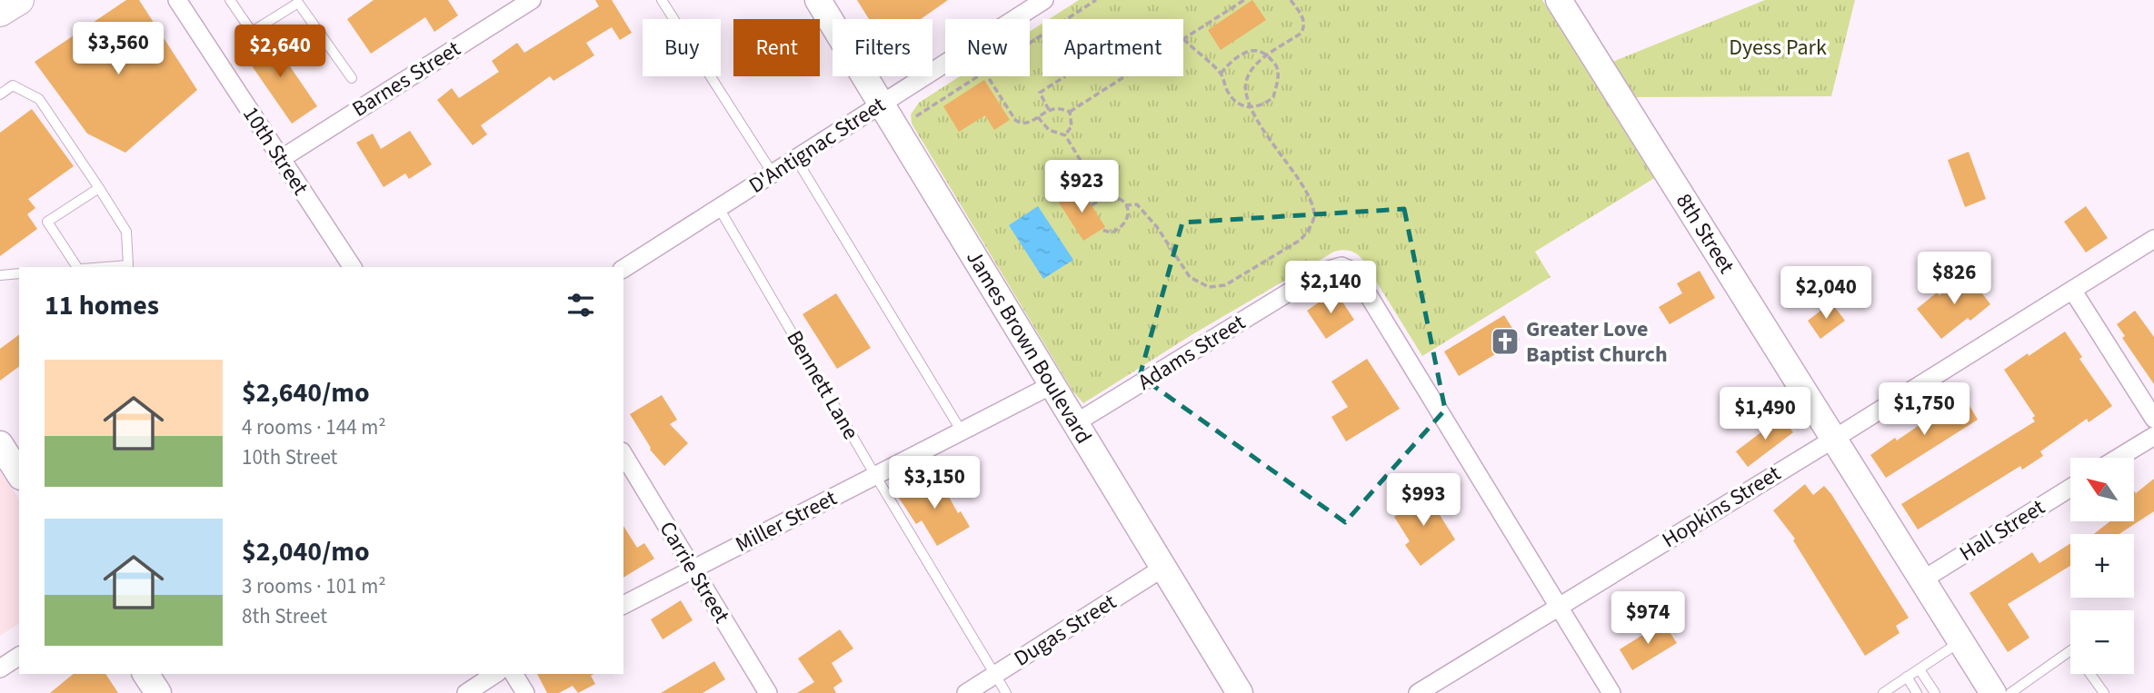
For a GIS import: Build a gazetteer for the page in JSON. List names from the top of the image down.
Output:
{
  "streets": {
    "street": [
      "Barnes Street",
      "D'Antignac Street",
      "10th Street",
      "8th Street",
      "James Brown Boulevard",
      "Adams Street",
      "Hopkins Street",
      "Miller Street",
      "Hall Street",
      "Carrie Street",
      "Dugas Street"
    ],
    "lane": ["Bennett Lane"]
  },
  "crossings": [
    ["Barnes Street", "10th Street"],
    ["D'Antignac Street", "James Brown Boulevard"],
    ["D'Antignac Street", "Bennett Lane"],
    ["8th Street", "Hopkins Street"],
    ["8th Street", "Hall Street"],
    ["James Brown Boulevard", "Adams Street"],
    ["James Brown Boulevard", "Miller Street"],
    ["James Brown Boulevard", "Dugas Street"],
    ["Adams Street", "Hopkins Street"],
    ["Bennett Lane", "Miller Street"],
    ["Bennett Lane", "Dugas Street"],
    ["Miller Street", "Carrie Street"]
  ],
  "parks": ["Dyess Park"],
  "places": {
    "church": ["Greater Love Baptist Church"]
  },
  "north": "top left",
  "page": {
    "chip": [
      "Buy",
      "Rent",
      "Filters",
      "New",
      "Apartment"
    ],
    "price": [
      "$3,560",
      "$2,640",
      "$923",
      "$826",
      "$2,140",
      "$2,040",
      "$1,750",
      "$1,490",
      "$3,150",
      "$993",
      "$974"
    ],
    "heading": "11 homes",
    "list": [
      {
        "name": "$2,640/mo",
        "note": "4 rooms · 144 m² · 10th Street"
      },
      {
        "name": "$2,040/mo",
        "note": "3 rooms · 101 m² · 8th Street"
      }
    ],
    "map_buttons": ["+", "−"]
  }
}
